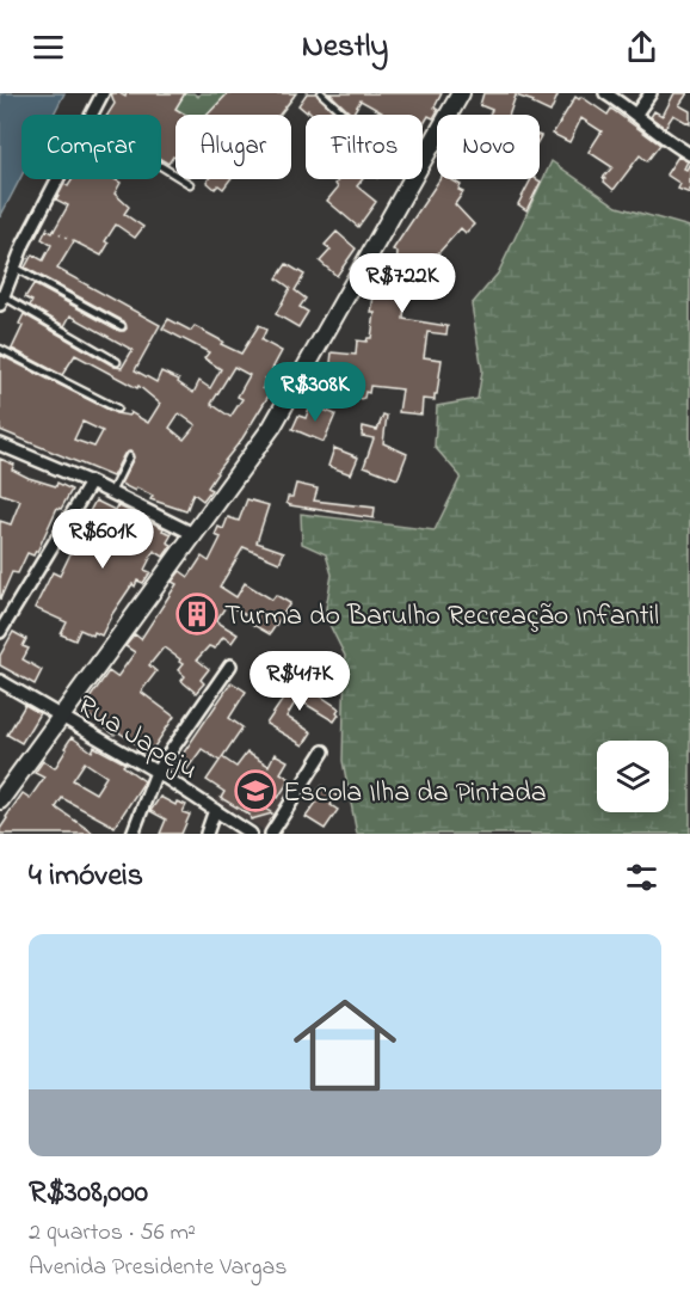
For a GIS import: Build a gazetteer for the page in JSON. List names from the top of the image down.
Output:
{
  "streets": {
    "street": ["Rua Japeju"]
  },
  "places": {
    "building": ["Turma do Barulho Recreação Infantil"],
    "school or university": ["Escola Ilha da Pintada"]
  },
  "page": {
    "header": "Nestly",
    "chip": [
      "Comprar",
      "Alugar",
      "Filtros",
      "Novo"
    ],
    "price": [
      "R$722K",
      "R$308K",
      "R$601K",
      "R$417K"
    ],
    "heading": "4 imóveis",
    "list": [
      {
        "name": "R$308,000",
        "note": "2 quartos · 56 m² · Avenida Presidente Vargas"
      }
    ]
  }
}
